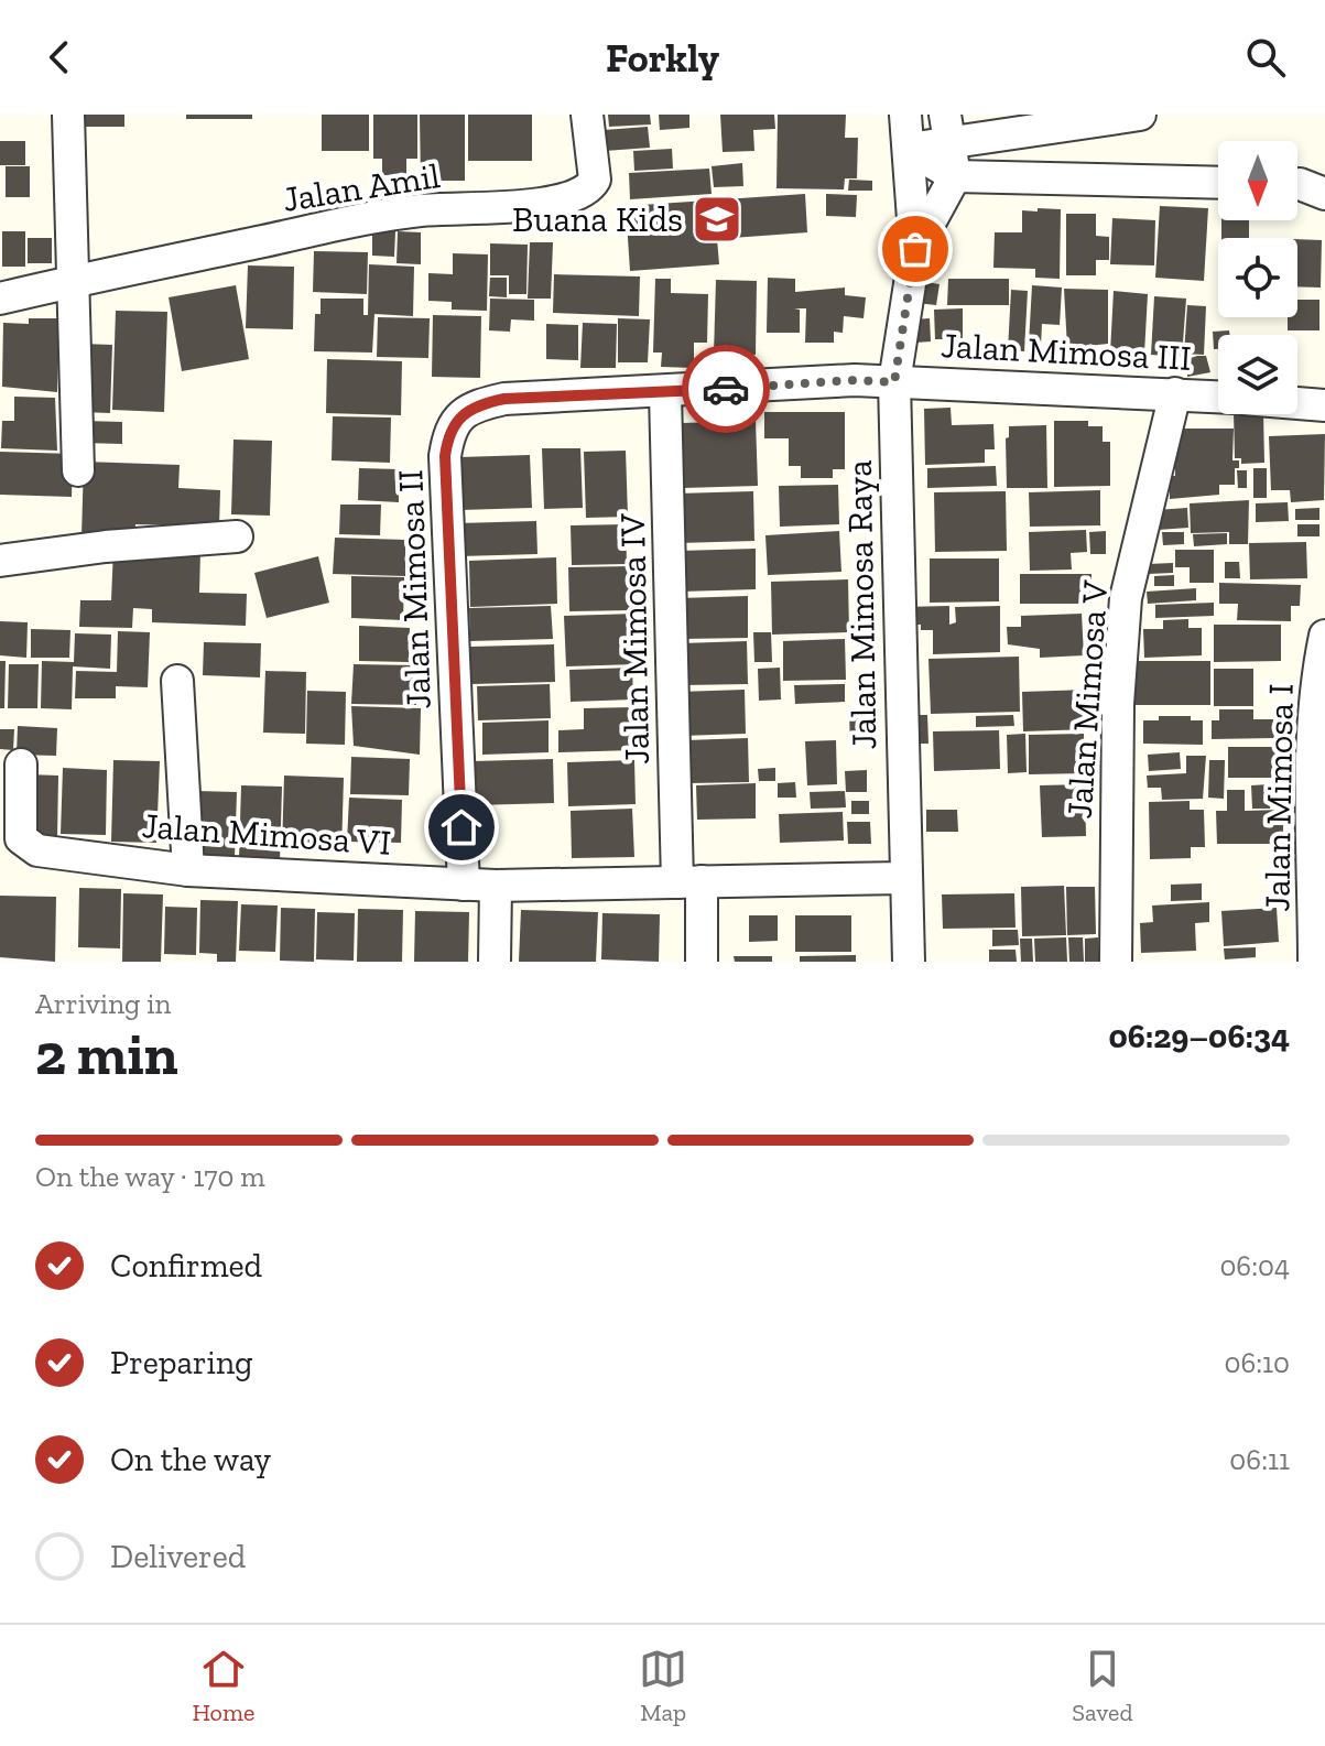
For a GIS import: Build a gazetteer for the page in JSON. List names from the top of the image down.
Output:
{
  "streets": {
    "street": [
      "Jalan Amil",
      "Jalan Mimosa III",
      "Jalan Mimosa II",
      "Jalan Mimosa Raya",
      "Jalan Mimosa IV",
      "Jalan Mimosa V",
      "Jalan Mimosa I",
      "Jalan Mimosa VI"
    ]
  },
  "crossings": [
    ["Jalan Mimosa III", "Jalan Mimosa II"],
    ["Jalan Mimosa III", "Jalan Mimosa Raya"],
    ["Jalan Mimosa III", "Jalan Mimosa V"],
    ["Jalan Mimosa II", "Jalan Mimosa Raya"],
    ["Jalan Mimosa II", "Jalan Mimosa IV"],
    ["Jalan Mimosa II", "Jalan Mimosa VI"],
    ["Jalan Mimosa Raya", "Jalan Mimosa VI"],
    ["Jalan Mimosa IV", "Jalan Mimosa VI"]
  ],
  "places": {
    "school or university": ["Buana Kids"]
  },
  "north": "bottom",
  "page": {
    "header": "Forkly",
    "heading": ["2 min", "Arriving in", "06:29–06:34"],
    "bar": "On the way · 170 m",
    "list": [
      ["Confirmed", "06:04"],
      ["Preparing", "06:10"],
      ["On the way", "06:11"],
      "Delivered"
    ],
    "tabs": ["Home", "Map", "Saved"]
  }
}
